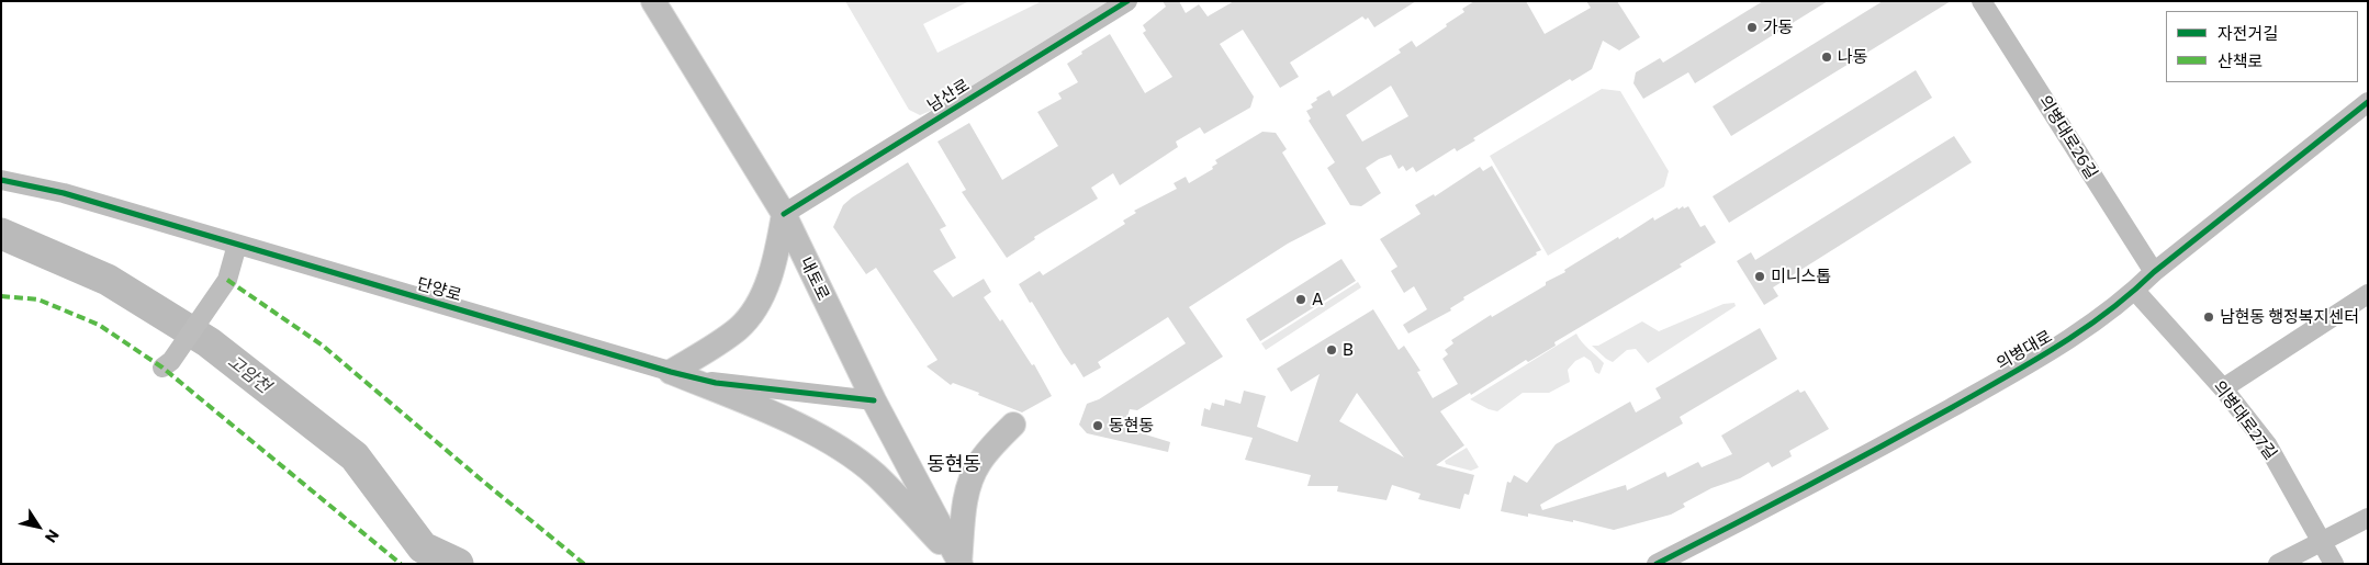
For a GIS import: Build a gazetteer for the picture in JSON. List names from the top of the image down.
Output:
{
  "streets": {
    "main road": ["내토로"],
    "street": [
      "남산로",
      "의병대로26길",
      "단양로",
      "의병대로",
      "의병대로27길"
    ]
  },
  "crossings": [
    ["남산로", "내토로"],
    ["의병대로26길", "의병대로"],
    ["내토로", "단양로"],
    ["의병대로", "의병대로27길"]
  ],
  "districts": ["동현동"],
  "water": ["고암천"],
  "places": [
    "가동",
    "나동",
    "미니스톱",
    "A",
    "남현동 행정복지센터",
    "B",
    "동현동"
  ],
  "legend": ["자전거길", "산책로"],
  "north": "bottom right"
}
